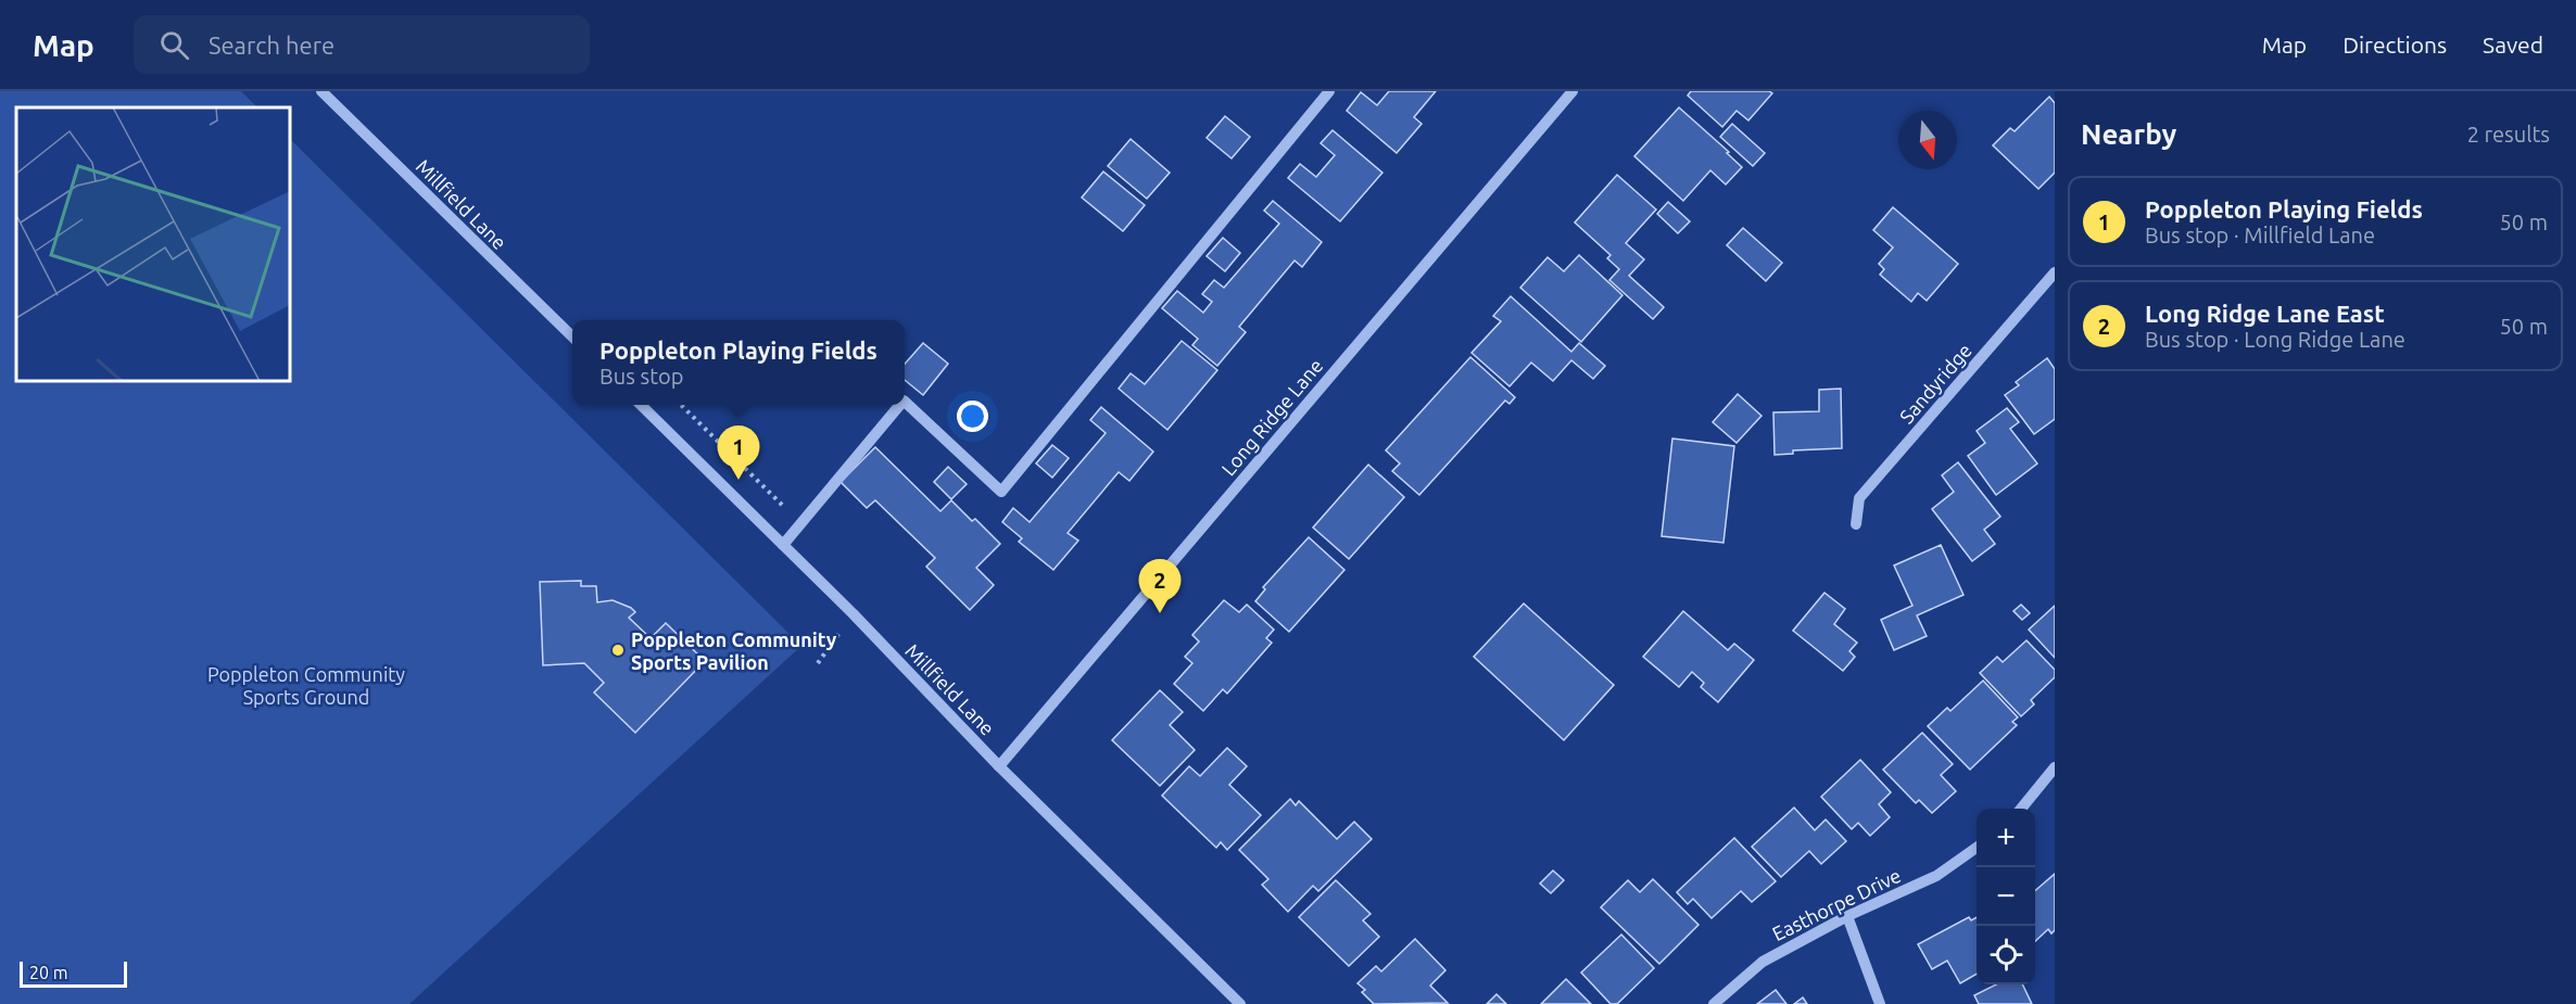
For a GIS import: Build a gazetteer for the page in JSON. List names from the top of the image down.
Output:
{
  "streets": {
    "street": [
      "Millfield Lane",
      "Sandyridge",
      "Long Ridge Lane",
      "Easthorpe Drive"
    ]
  },
  "crossings": [
    ["Millfield Lane", "Long Ridge Lane"]
  ],
  "parks": ["Poppleton Community Sports Ground"],
  "places": ["Poppleton Community Sports Pavilion"],
  "scale_bar": "20 m",
  "north": "bottom",
  "page": {
    "header": "Map",
    "search": "Search here",
    "nav": ["Map", "Directions", "Saved"],
    "heading": ["Nearby", "2 results"],
    "list": [
      {
        "mark": "1",
        "name": "Poppleton Playing Fields",
        "note": "Bus stop · Millfield Lane",
        "value": "50 m"
      },
      {
        "mark": "2",
        "name": "Long Ridge Lane East",
        "note": "Bus stop · Long Ridge Lane",
        "value": "50 m"
      }
    ],
    "popup": ["Poppleton Playing Fields", "Bus stop"],
    "pins": ["1", "2"],
    "map_buttons": ["+", "−"],
    "scale": "20 m"
  }
}
